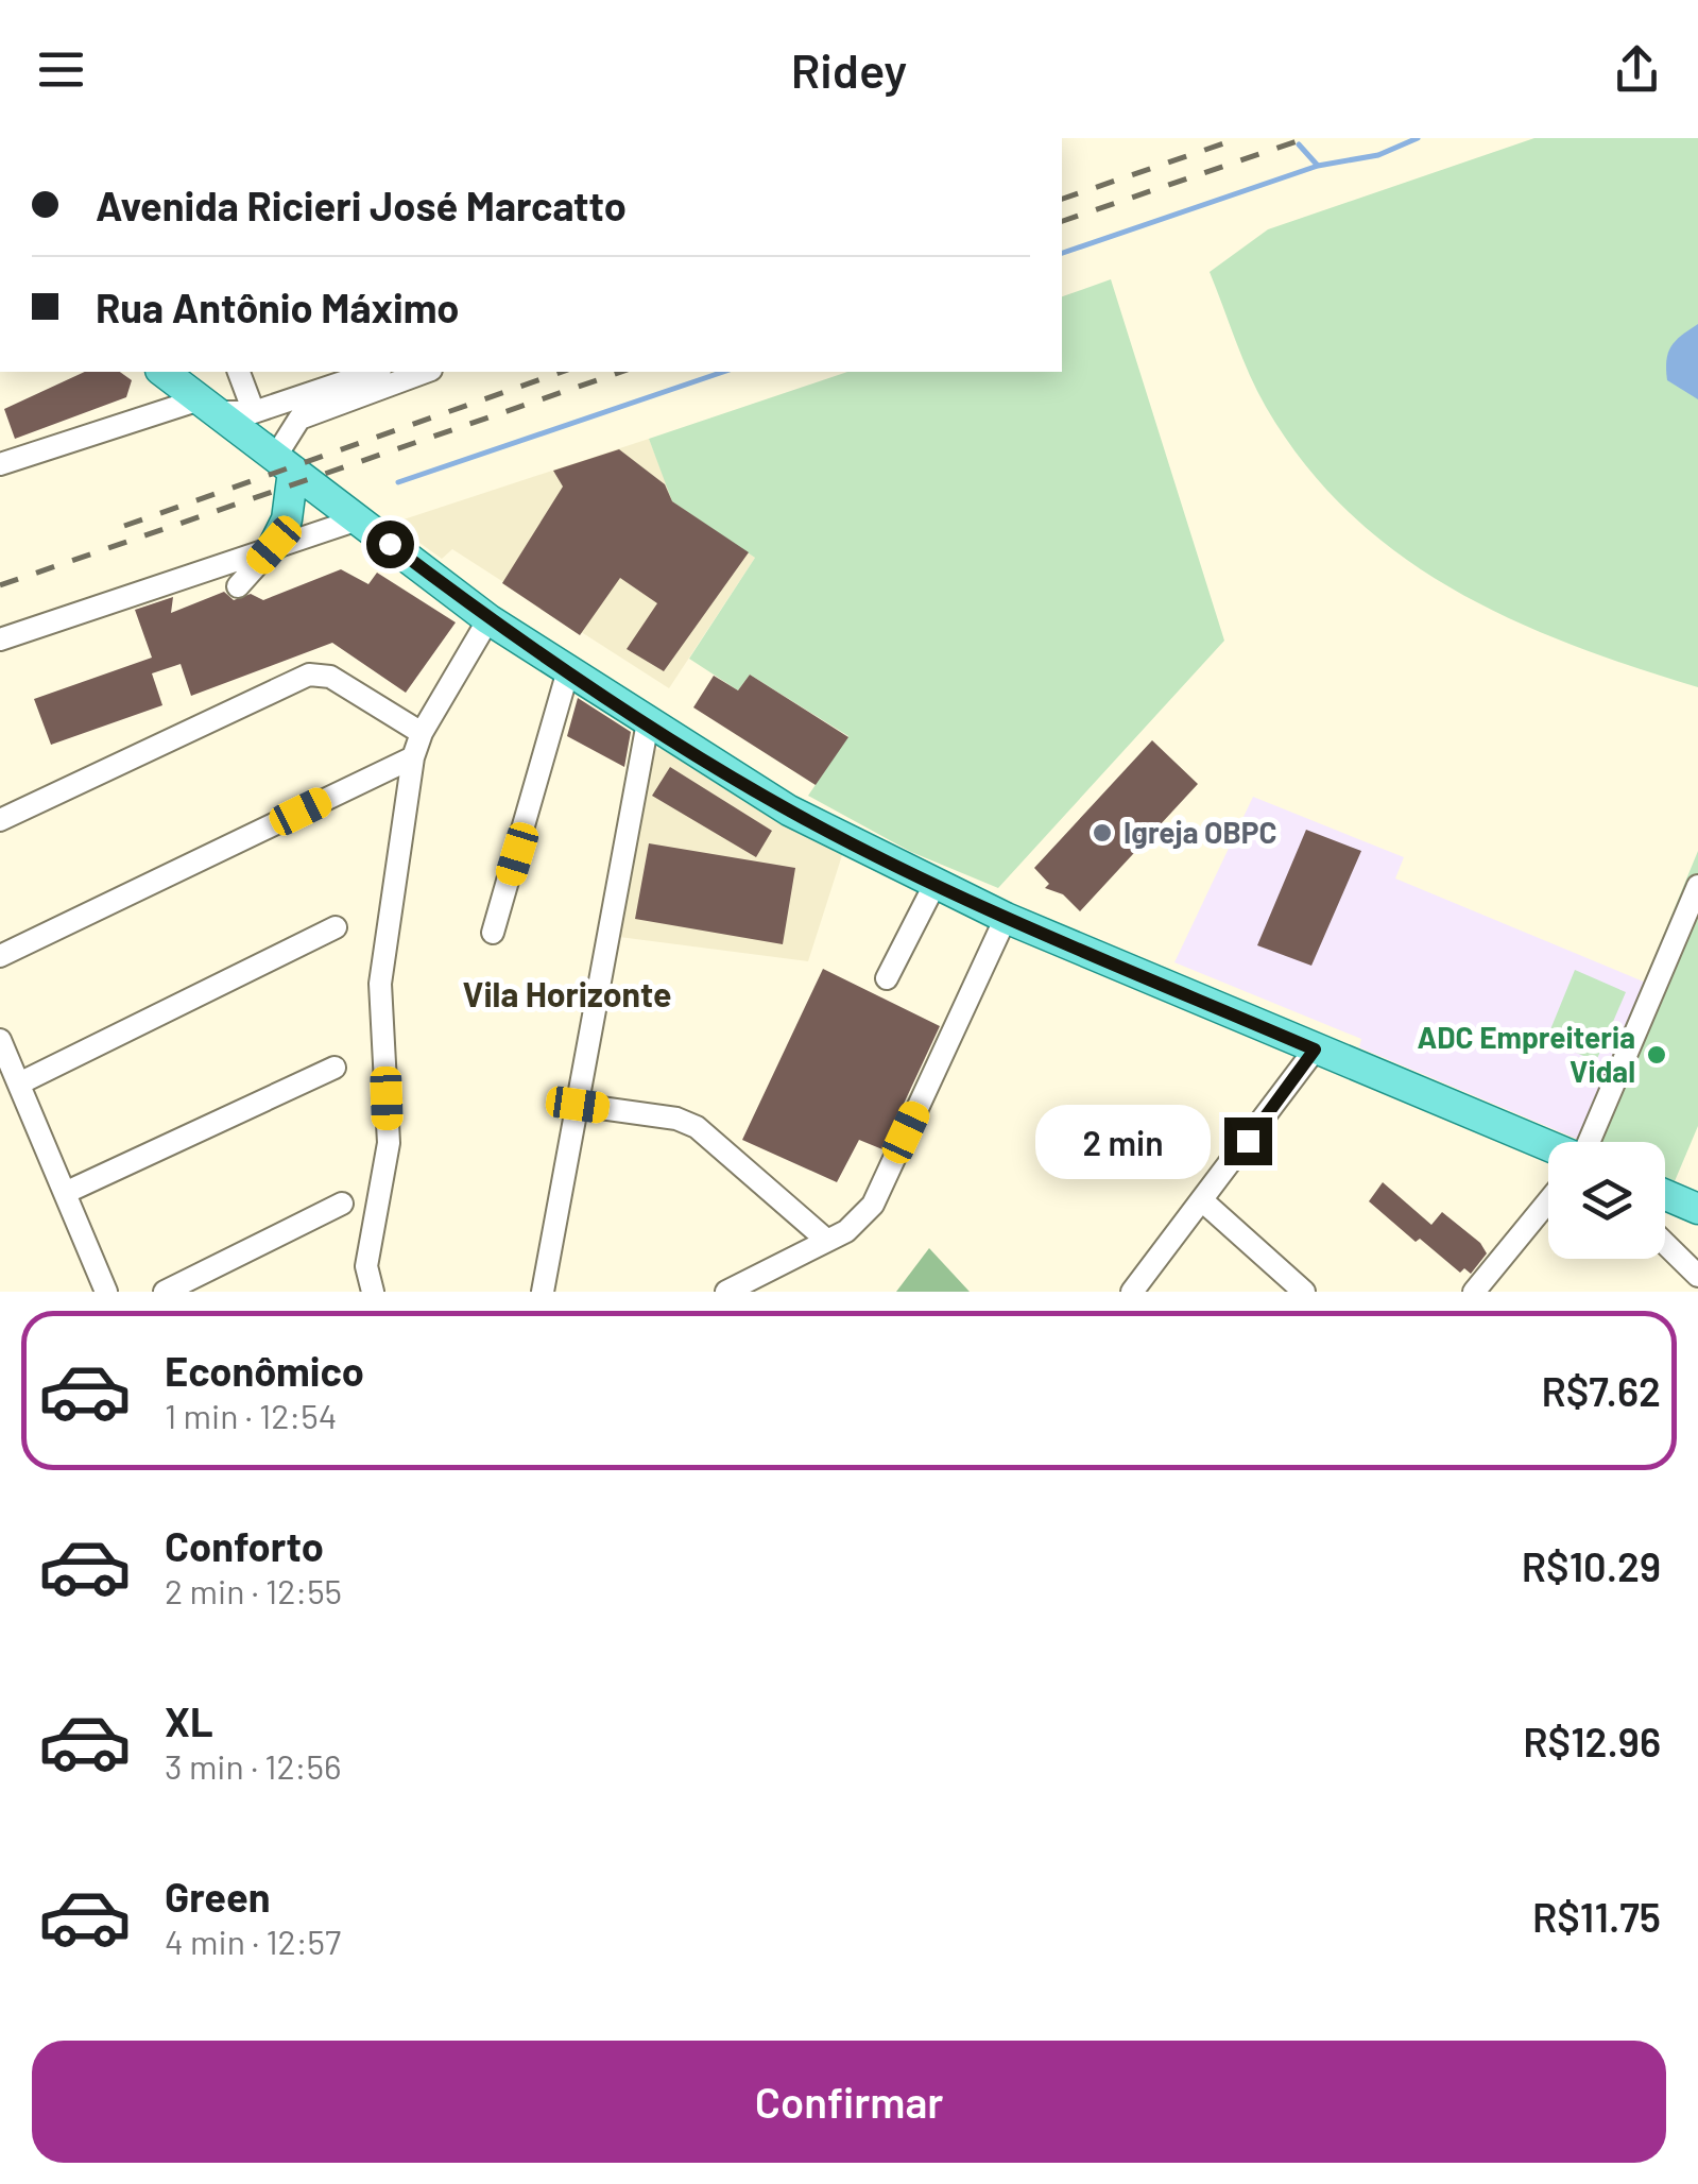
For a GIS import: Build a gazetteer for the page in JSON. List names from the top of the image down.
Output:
{
  "districts": ["Vila Horizonte"],
  "places": ["Igreja OBPC", "ADC Empreiteria Vidal"],
  "page": {
    "header": "Ridey",
    "banner": ["Avenida Ricieri José Marcatto", "Rua Antônio Máximo"],
    "bubble": "2 min",
    "list": [
      {
        "name": "Econômico",
        "note": "1 min · 12:54",
        "value": "R$7.62"
      },
      {
        "name": "Conforto",
        "note": "2 min · 12:55",
        "value": "R$10.29"
      },
      {
        "name": "XL",
        "note": "3 min · 12:56",
        "value": "R$12.96"
      },
      {
        "name": "Green",
        "note": "4 min · 12:57",
        "value": "R$11.75"
      }
    ],
    "buttons": "Confirmar"
  }
}
